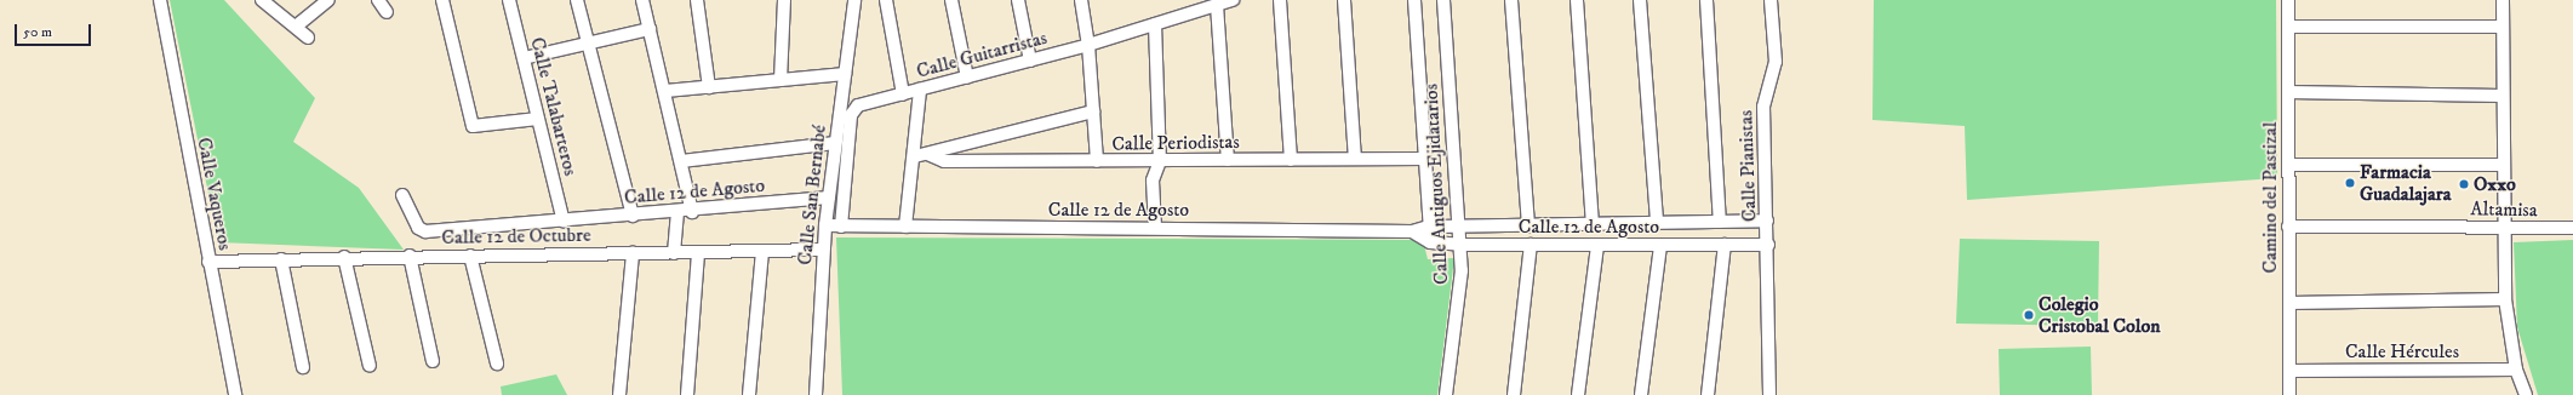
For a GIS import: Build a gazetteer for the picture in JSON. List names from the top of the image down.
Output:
{
  "streets": {
    "street": [
      "Calle Guitarristas",
      "Calle Talabarteros",
      "Calle Periodistas",
      "Calle Pianistas",
      "Calle Antiguos Ejidatarios",
      "Calle 12 de Agosto",
      "Calle Vaqueros",
      "Calle San Bernabé",
      "Camino del Pastizal",
      "Altamisa",
      "Calle 12 de Octubre",
      "Calle Hércules"
    ]
  },
  "crossings": [
    ["Calle Guitarristas", "Calle 12 de Agosto"],
    ["Calle Talabarteros", "Calle 12 de Agosto"],
    ["Calle Periodistas", "Calle Antiguos Ejidatarios"],
    ["Calle Pianistas", "Calle 12 de Agosto"],
    ["Calle Antiguos Ejidatarios", "Calle 12 de Agosto"],
    ["Calle 12 de Agosto", "Calle San Bernabé"],
    ["Calle Vaqueros", "Calle 12 de Octubre"],
    ["Calle San Bernabé", "Calle 12 de Octubre"],
    ["Camino del Pastizal", "Altamisa"],
    ["Camino del Pastizal", "Calle Hércules"]
  ],
  "places": ["Farmacia Guadalajara", "Oxxo", "Colegio Cristobal Colon"],
  "scale_bar": "50 m"
}
